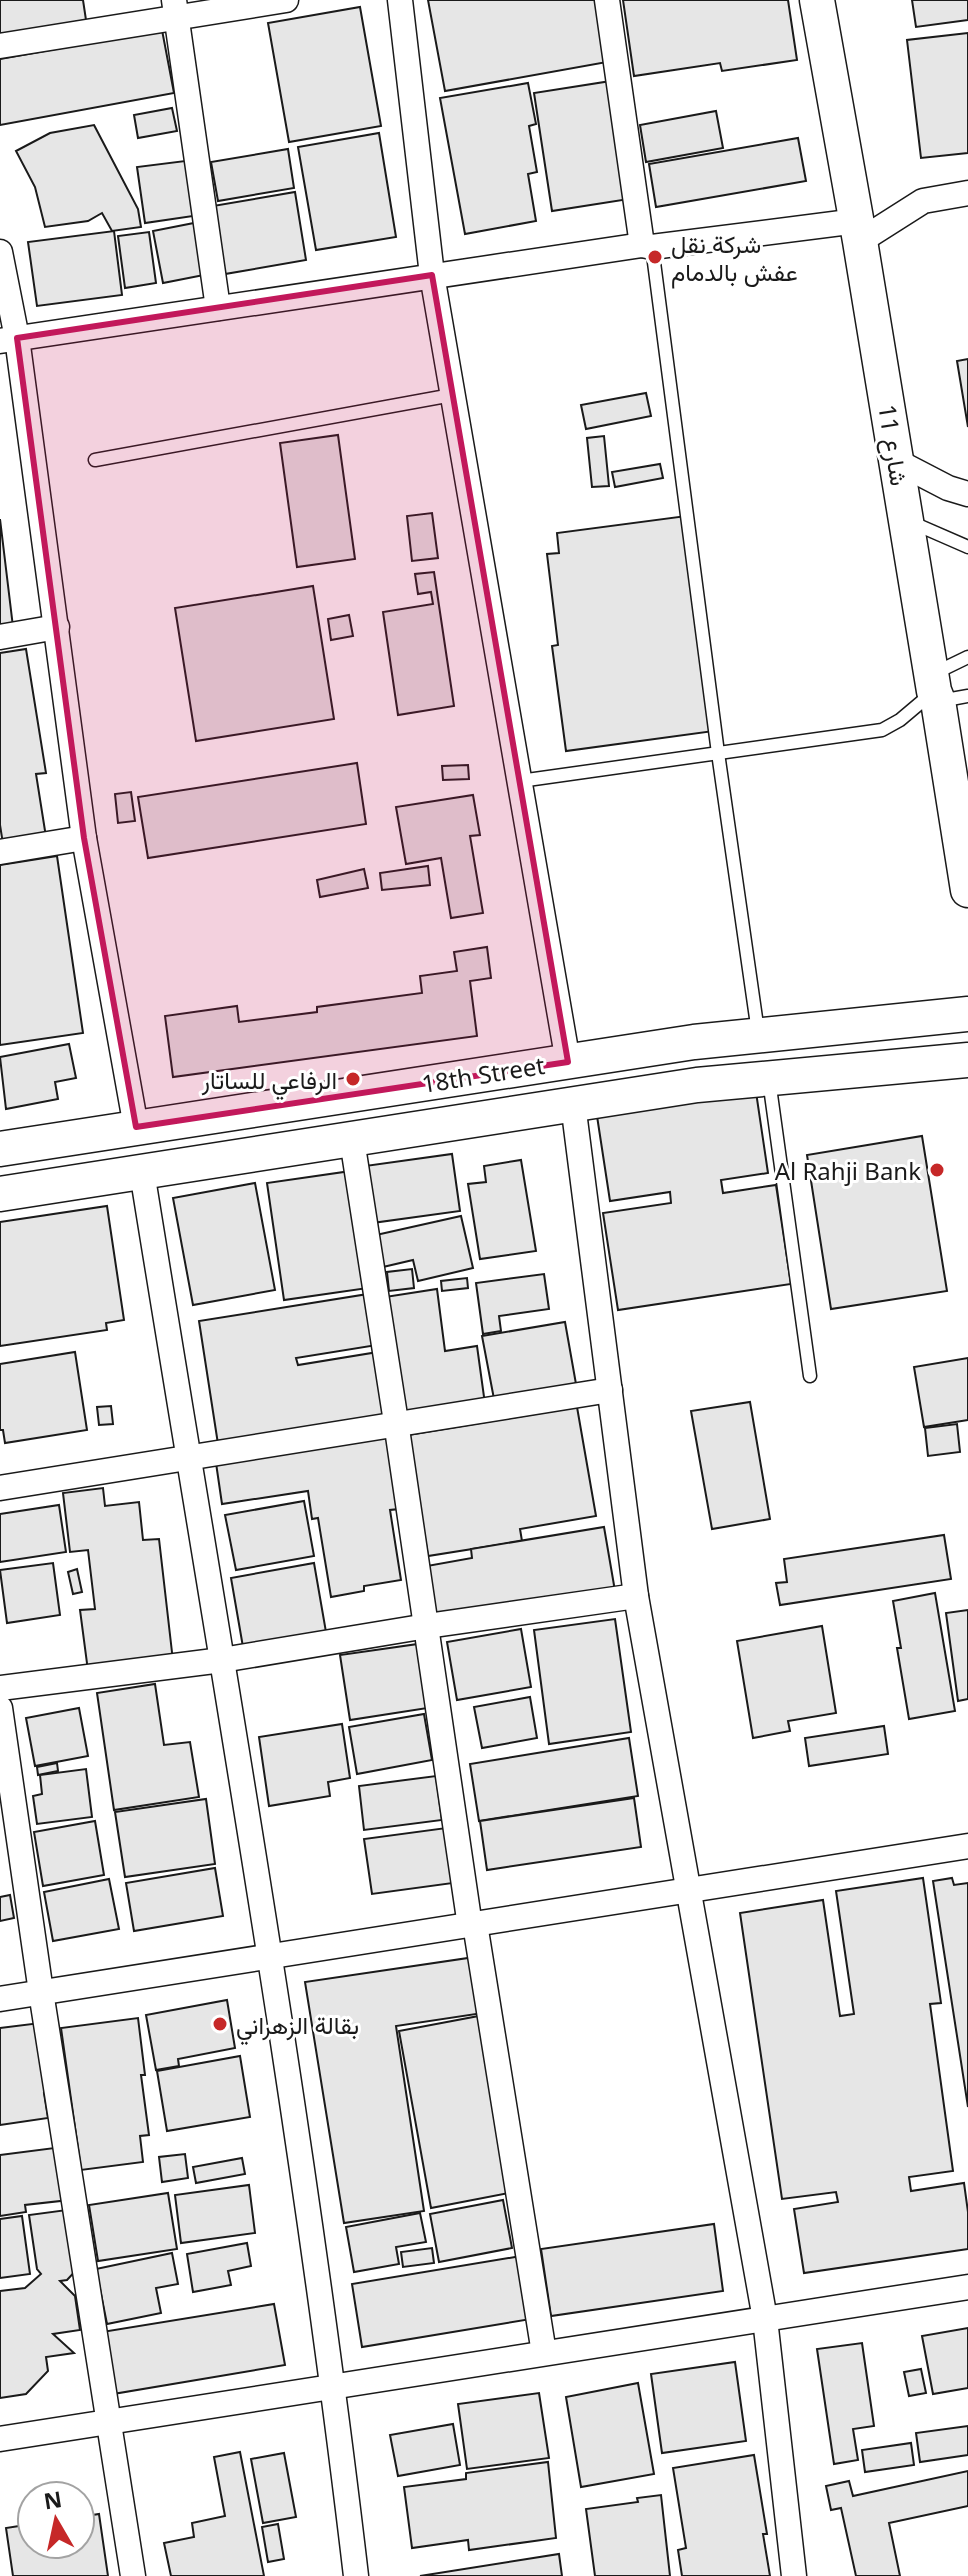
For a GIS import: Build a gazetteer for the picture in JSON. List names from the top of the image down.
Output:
{
  "streets": {
    "street": ["شارع 11", "18th Street"]
  },
  "places": [
    "شركة نقل عفش بالدمام",
    "الرفاعي للساتار",
    "Al Rahji Bank",
    "بقالة الزهراني"
  ],
  "north": "top"
}
